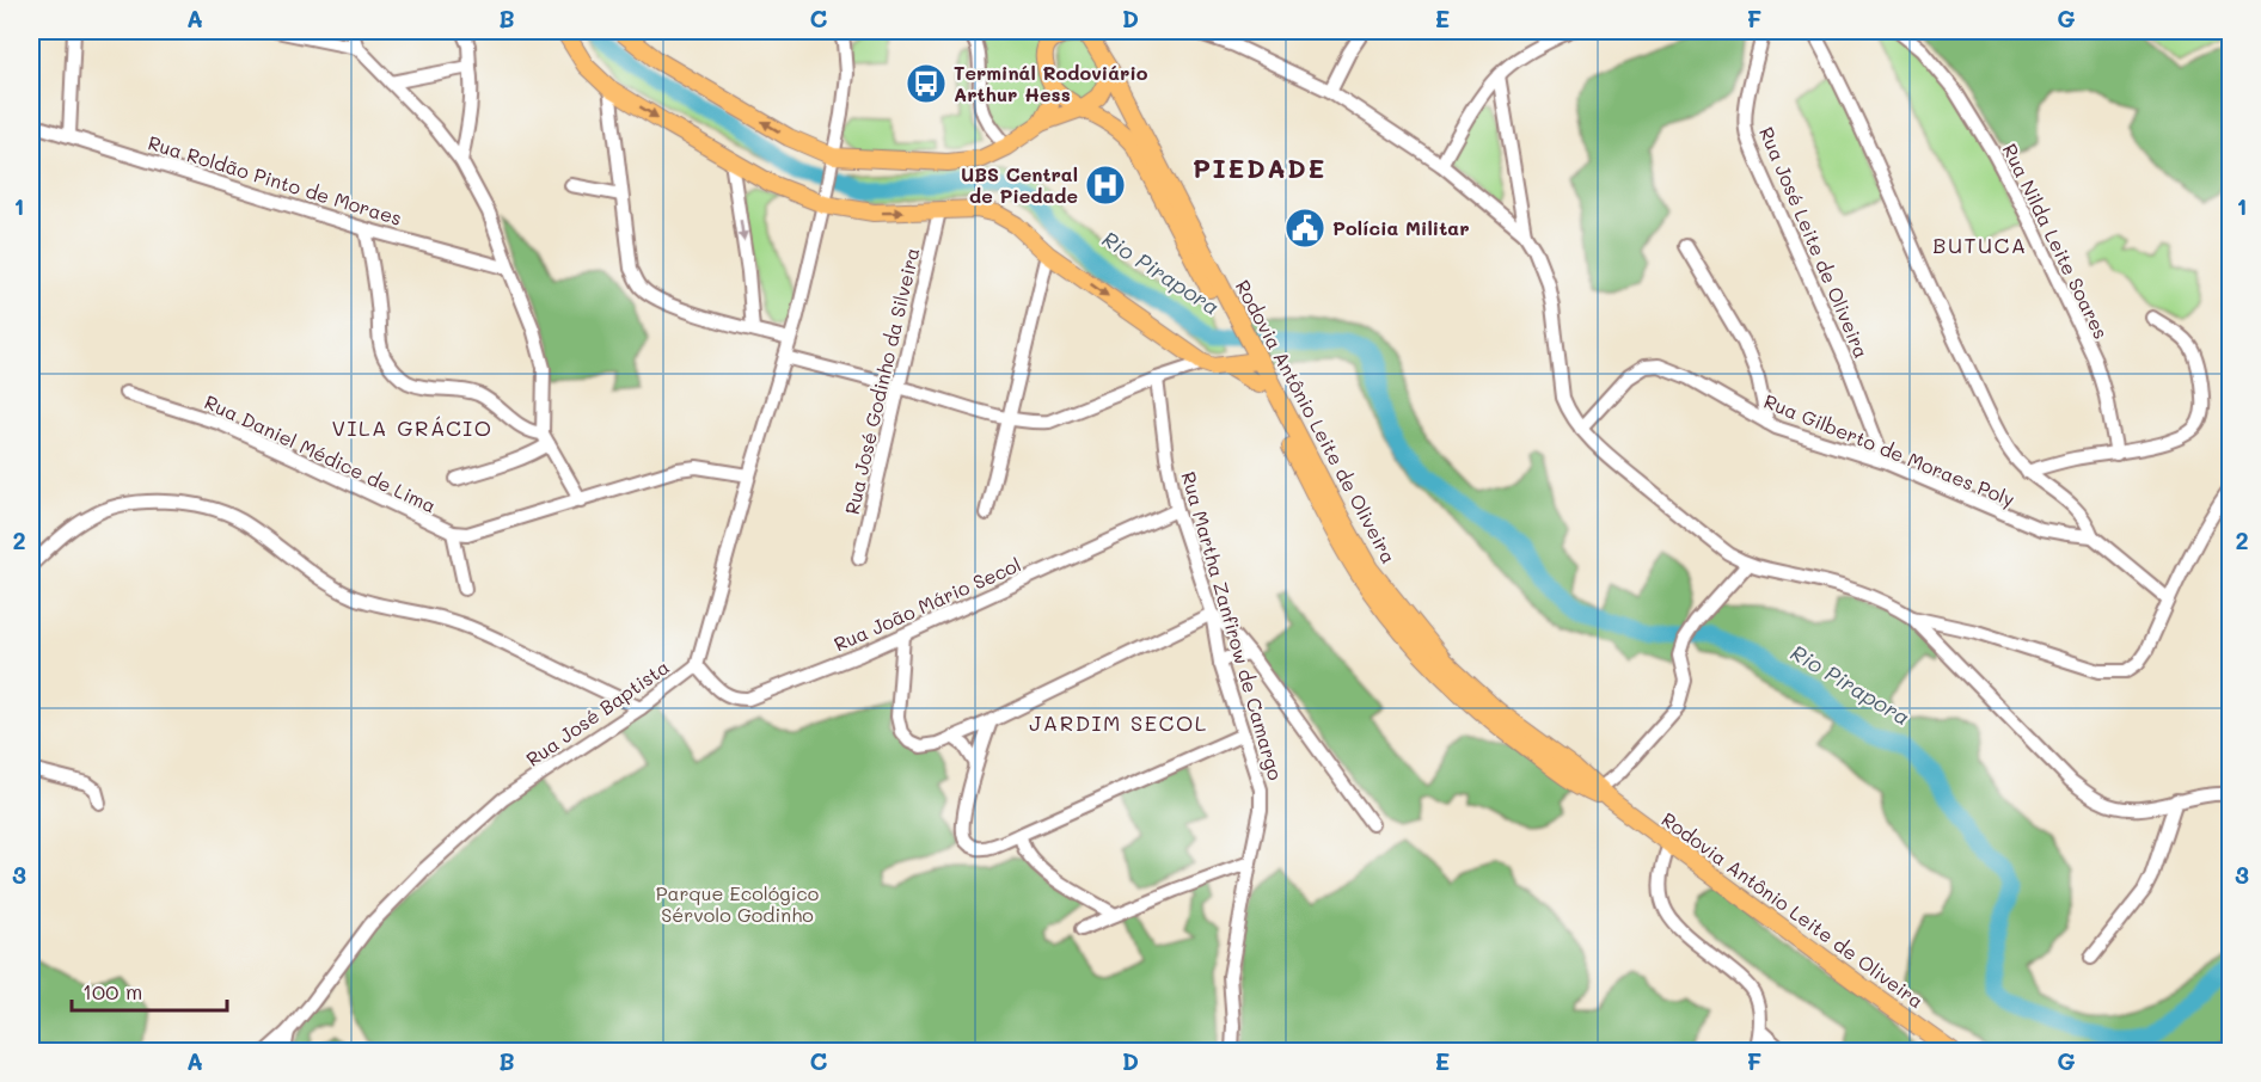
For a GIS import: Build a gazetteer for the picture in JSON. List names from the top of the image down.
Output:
{
  "streets": {
    "main road": ["Rodovia Antônio Leite de Oliveira"],
    "street": [
      "Rua Roldão Pinto de Moraes",
      "Rua Nilda Leite Soares",
      "Rua José Leite de Oliveira",
      "Rua José Godinho da Silveira",
      "Rua Gilberto de Moraes Poly",
      "Rua Daniel Médice de Lima",
      "Rua João Mário Secol",
      "Rua Martha Zanfirow de Camargo",
      "Rua José Baptista"
    ]
  },
  "crossings": [
    ["Rua José Leite de Oliveira", "Rua Gilberto de Moraes Poly"],
    ["Rua Daniel Médice de Lima", "Rua José Baptista"],
    ["Rua João Mário Secol", "Rua Martha Zanfirow de Camargo"],
    ["Rua João Mário Secol", "Rua José Baptista"]
  ],
  "districts": [
    "PIEDADE",
    "BUTUCA",
    "VILA GRÁCIO",
    "JARDIM SECOL"
  ],
  "water": ["Rio Pirapora"],
  "parks": ["Parque Ecológico Sérvolo Godinho"],
  "places": {
    "bus stop": ["Terminál Rodoviário Arthur Hess"],
    "hospital": ["UBS Central de Piedade"],
    "public building": ["Polícia Militar"]
  },
  "scale_bar": "100 m",
  "grid": {
    "columns": [
      "A",
      "B",
      "C",
      "D",
      "E",
      "F",
      "G"
    ],
    "rows": ["1", "2", "3"]
  }
}
